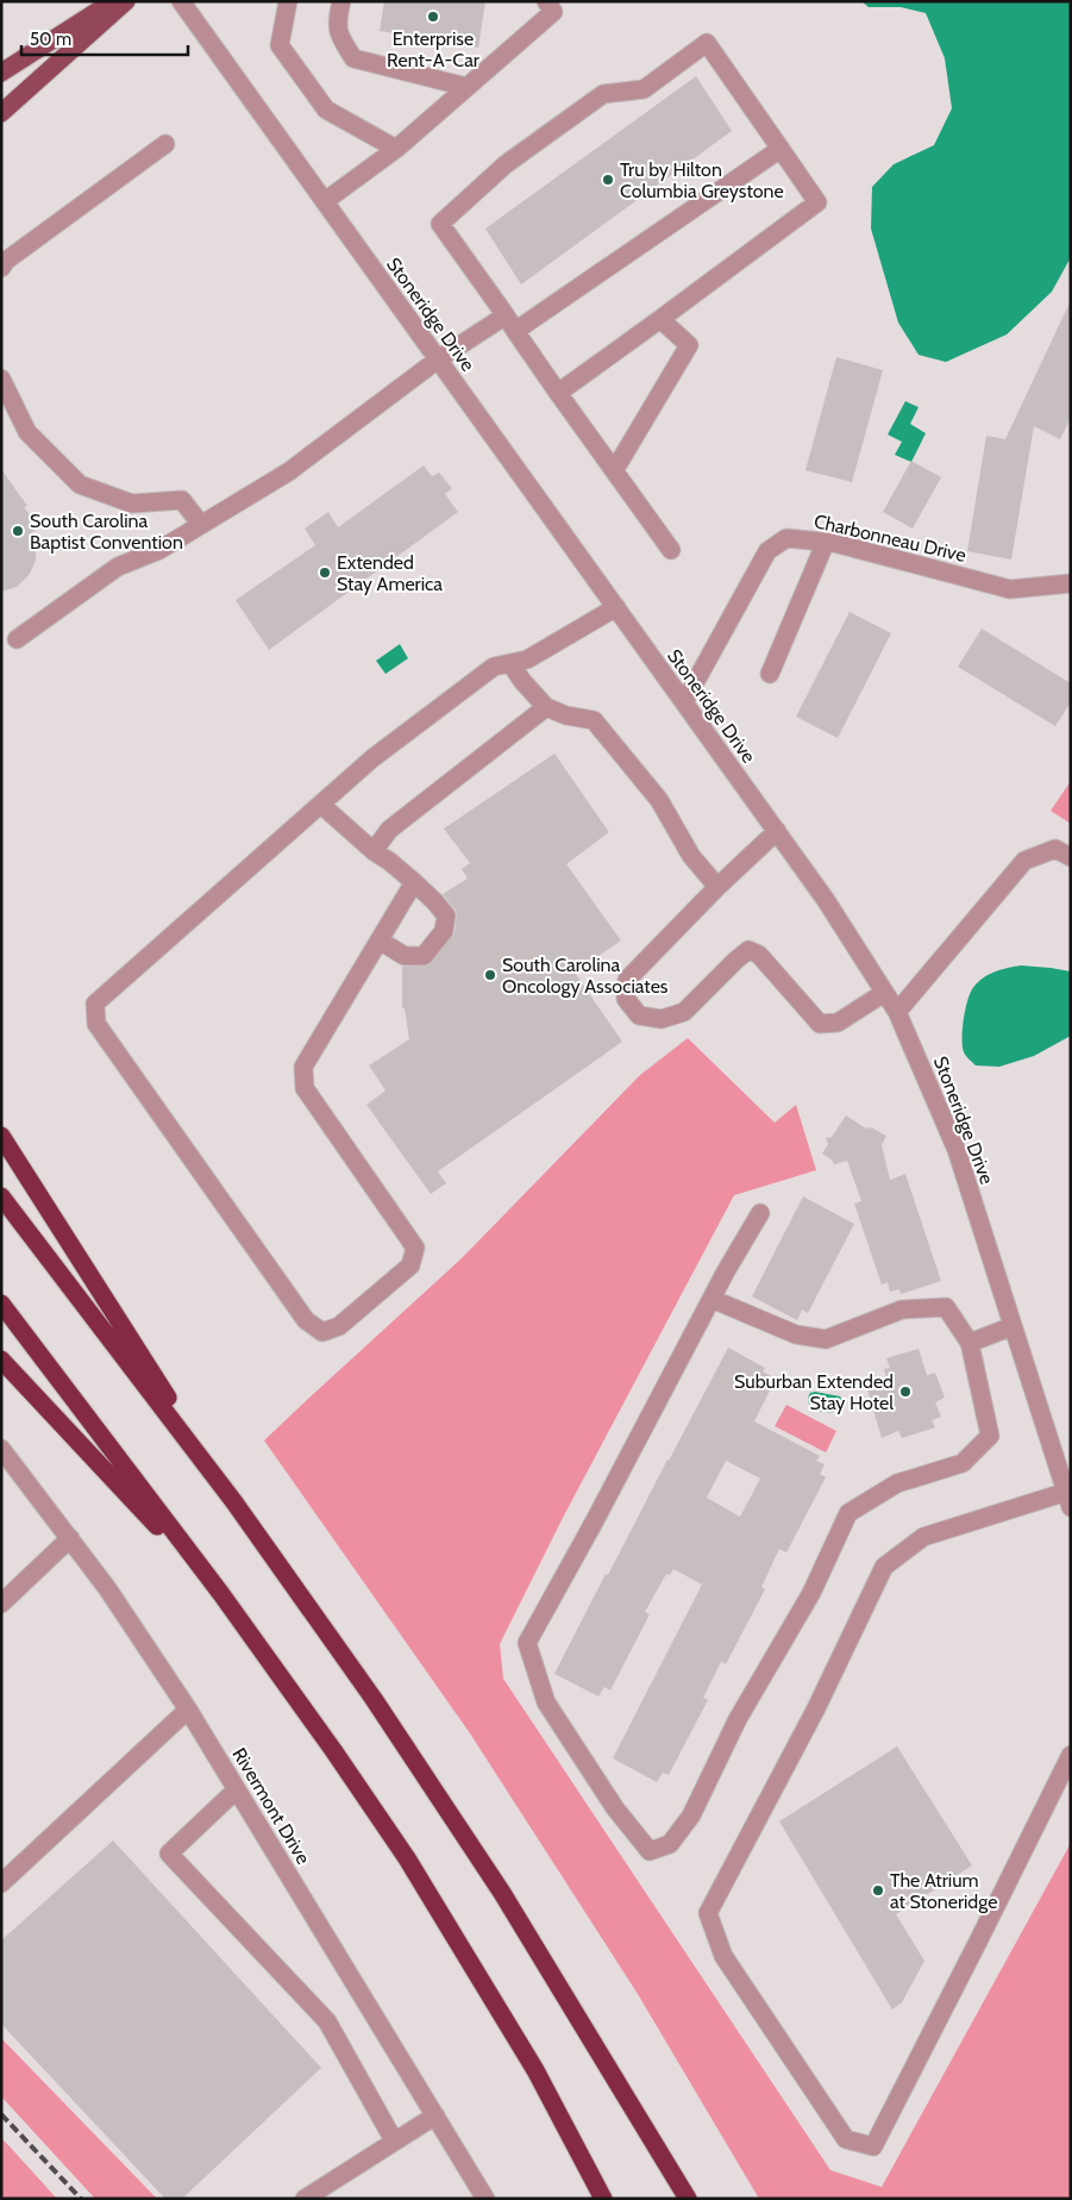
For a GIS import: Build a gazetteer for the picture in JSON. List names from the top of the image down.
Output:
{
  "streets": {
    "street": ["Stoneridge Drive", "Charbonneau Drive", "Rivermont Drive"]
  },
  "crossings": [
    ["Stoneridge Drive", "Charbonneau Drive"]
  ],
  "places": [
    "Enterprise Rent-A-Car",
    "Tru by Hilton Columbia Greystone",
    "South Carolina Baptist Convention",
    "Extended Stay America",
    "South Carolina Oncology Associates",
    "Suburban Extended Stay Hotel",
    "The Atrium at Stoneridge"
  ],
  "scale_bar": "50 m"
}
